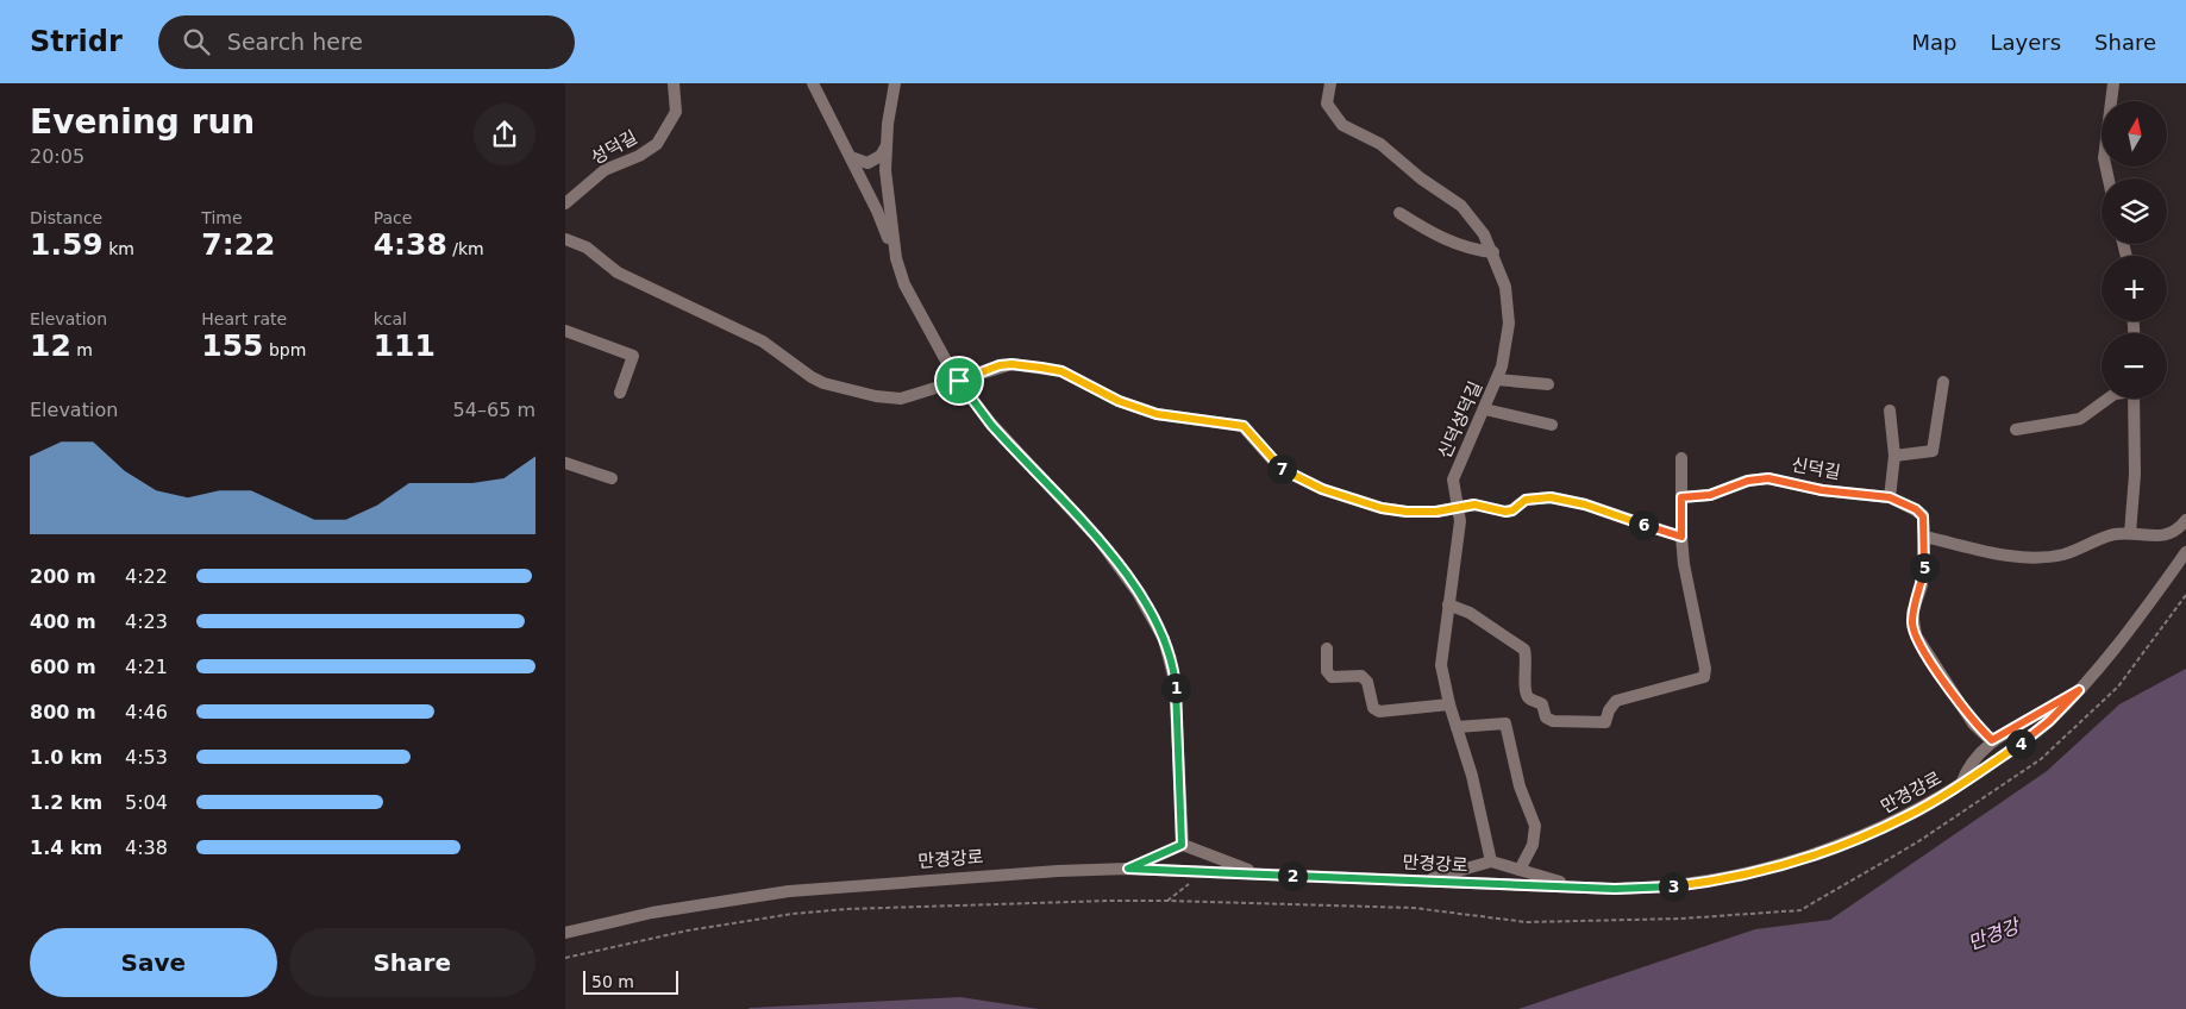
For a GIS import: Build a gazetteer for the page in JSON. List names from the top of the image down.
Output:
{
  "streets": {
    "street": [
      "성덕길",
      "신덕성덕길",
      "신덕길",
      "만경강로"
    ]
  },
  "water": ["만경강"],
  "scale_bar": "50 m",
  "north": "top",
  "page": {
    "header": "Stridr",
    "search": "Search here",
    "nav": ["Map", "Layers", "Share"],
    "heading": ["Evening run", "20:05"],
    "map_buttons": ["+", "−"],
    "stats": [
      ["Distance", "1.59 km"],
      ["Time", "7:22"],
      ["Pace", "4:38 /km"],
      ["Elevation", "12 m"],
      ["Heart rate", "155 bpm"],
      ["kcal", "111"]
    ],
    "chart": ["Elevation", "54–65 m"],
    "pins": [
      "7",
      "6",
      "5",
      "1",
      "4",
      "2",
      "3"
    ],
    "list": [
      {
        "name": "200 m",
        "note": "4:22"
      },
      {
        "name": "400 m",
        "note": "4:23"
      },
      {
        "name": "600 m",
        "note": "4:21"
      },
      {
        "name": "800 m",
        "note": "4:46"
      },
      {
        "name": "1.0 km",
        "note": "4:53"
      },
      {
        "name": "1.2 km",
        "note": "5:04"
      },
      {
        "name": "1.4 km",
        "note": "4:38"
      }
    ],
    "buttons": ["Save", "Share"],
    "scale": "50 m"
  }
}
